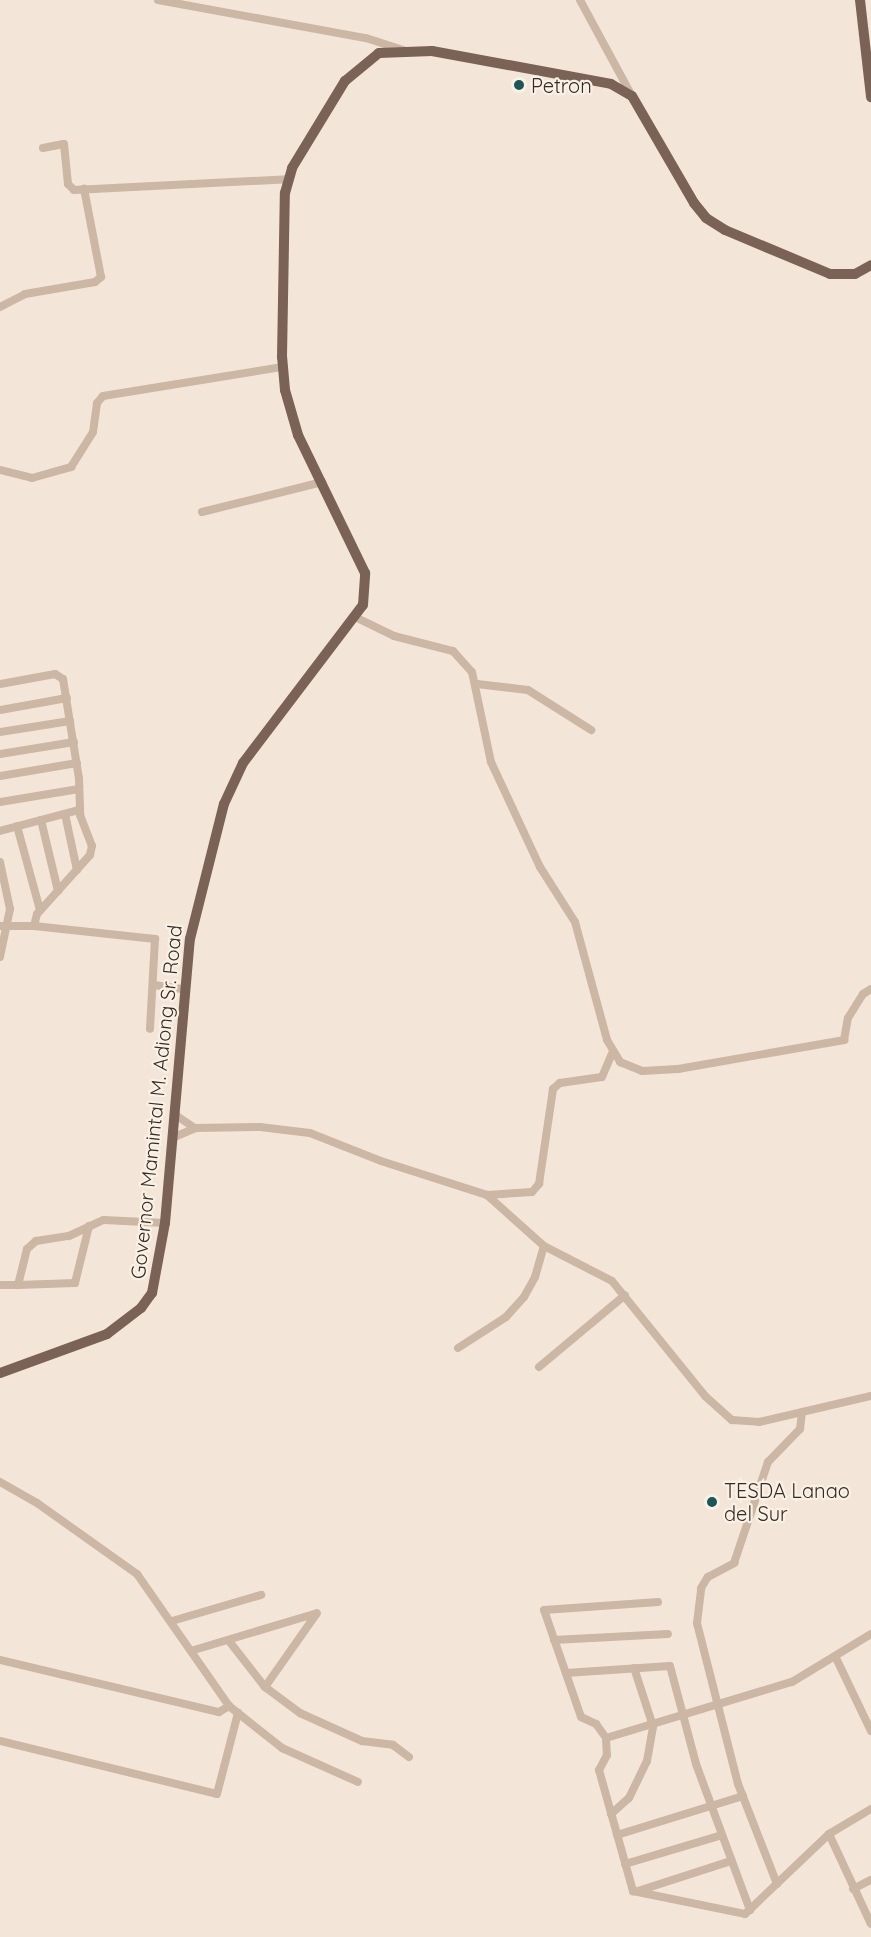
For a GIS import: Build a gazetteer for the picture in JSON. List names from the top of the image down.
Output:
{
  "streets": {
    "main road": ["Governor Mamintal M. Adiong Sr. Road"]
  },
  "places": ["Petron", "TESDA Lanao del Sur"]
}
